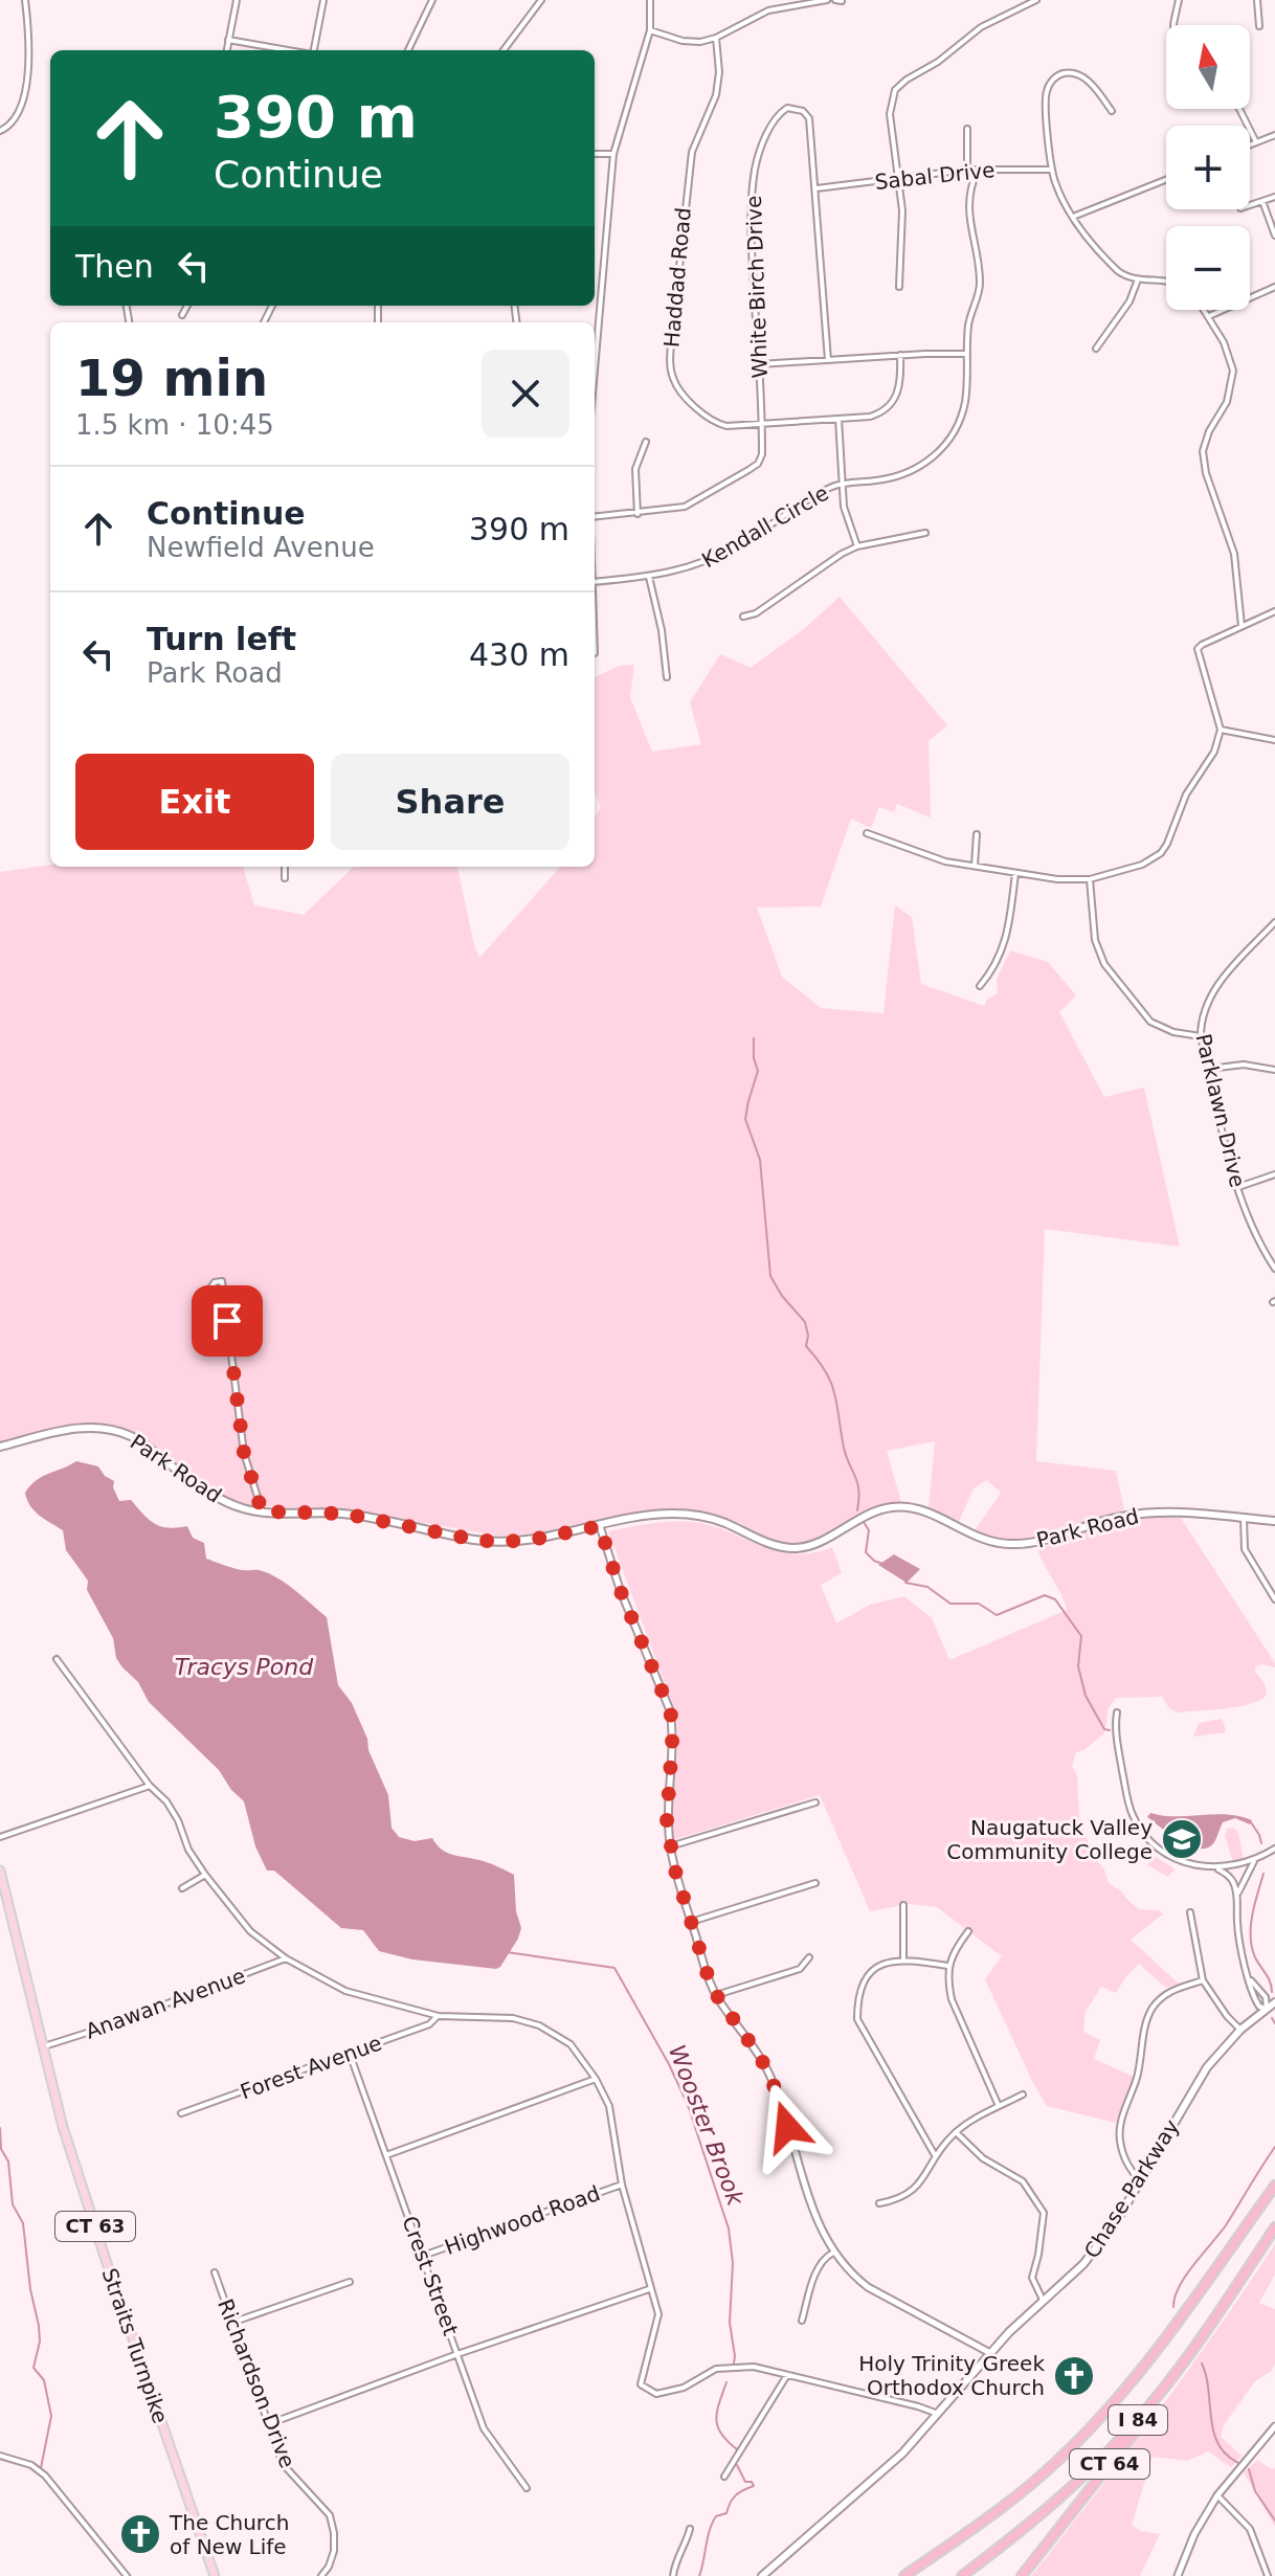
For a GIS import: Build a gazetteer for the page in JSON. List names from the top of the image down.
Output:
{
  "streets": {
    "highway": ["I 84", "CT 64"],
    "main road": [
      "Park Road",
      "Chase Parkway",
      "CT 63",
      "Straits Turnpike"
    ],
    "street": [
      "Sabal Drive",
      "Haddad Road",
      "White Birch Drive",
      "Kendall Circle",
      "Parklawn Drive",
      "Anawan Avenue",
      "Forest Avenue",
      "Highwood Road",
      "Crest Street",
      "Richardson Drive"
    ]
  },
  "crossings": [
    ["Sabal Drive", "White Birch Drive"],
    ["Sabal Drive", "Kendall Circle"],
    ["Haddad Road", "White Birch Drive"],
    ["Anawan Avenue", "Straits Turnpike"],
    ["Forest Avenue", "Crest Street"],
    ["Highwood Road", "Crest Street"],
    ["I 84", "CT 64"]
  ],
  "water": ["Tracys Pond", "Wooster Brook"],
  "places": {
    "school or university": ["Naugatuck Valley Community College"],
    "church": ["Holy Trinity Greek Orthodox Church", "The Church of New Life"]
  },
  "north": "top",
  "page": {
    "map_buttons": ["+", "−"],
    "turn": ["390 m", "Continue"],
    "then": "Then",
    "heading": ["19 min", "1.5 km · 10:45"],
    "list": [
      {
        "name": "Continue",
        "note": "Newfield Avenue",
        "value": "390 m"
      },
      {
        "name": "Turn left",
        "note": "Park Road",
        "value": "430 m"
      }
    ],
    "buttons": ["Exit", "Share"]
  }
}
